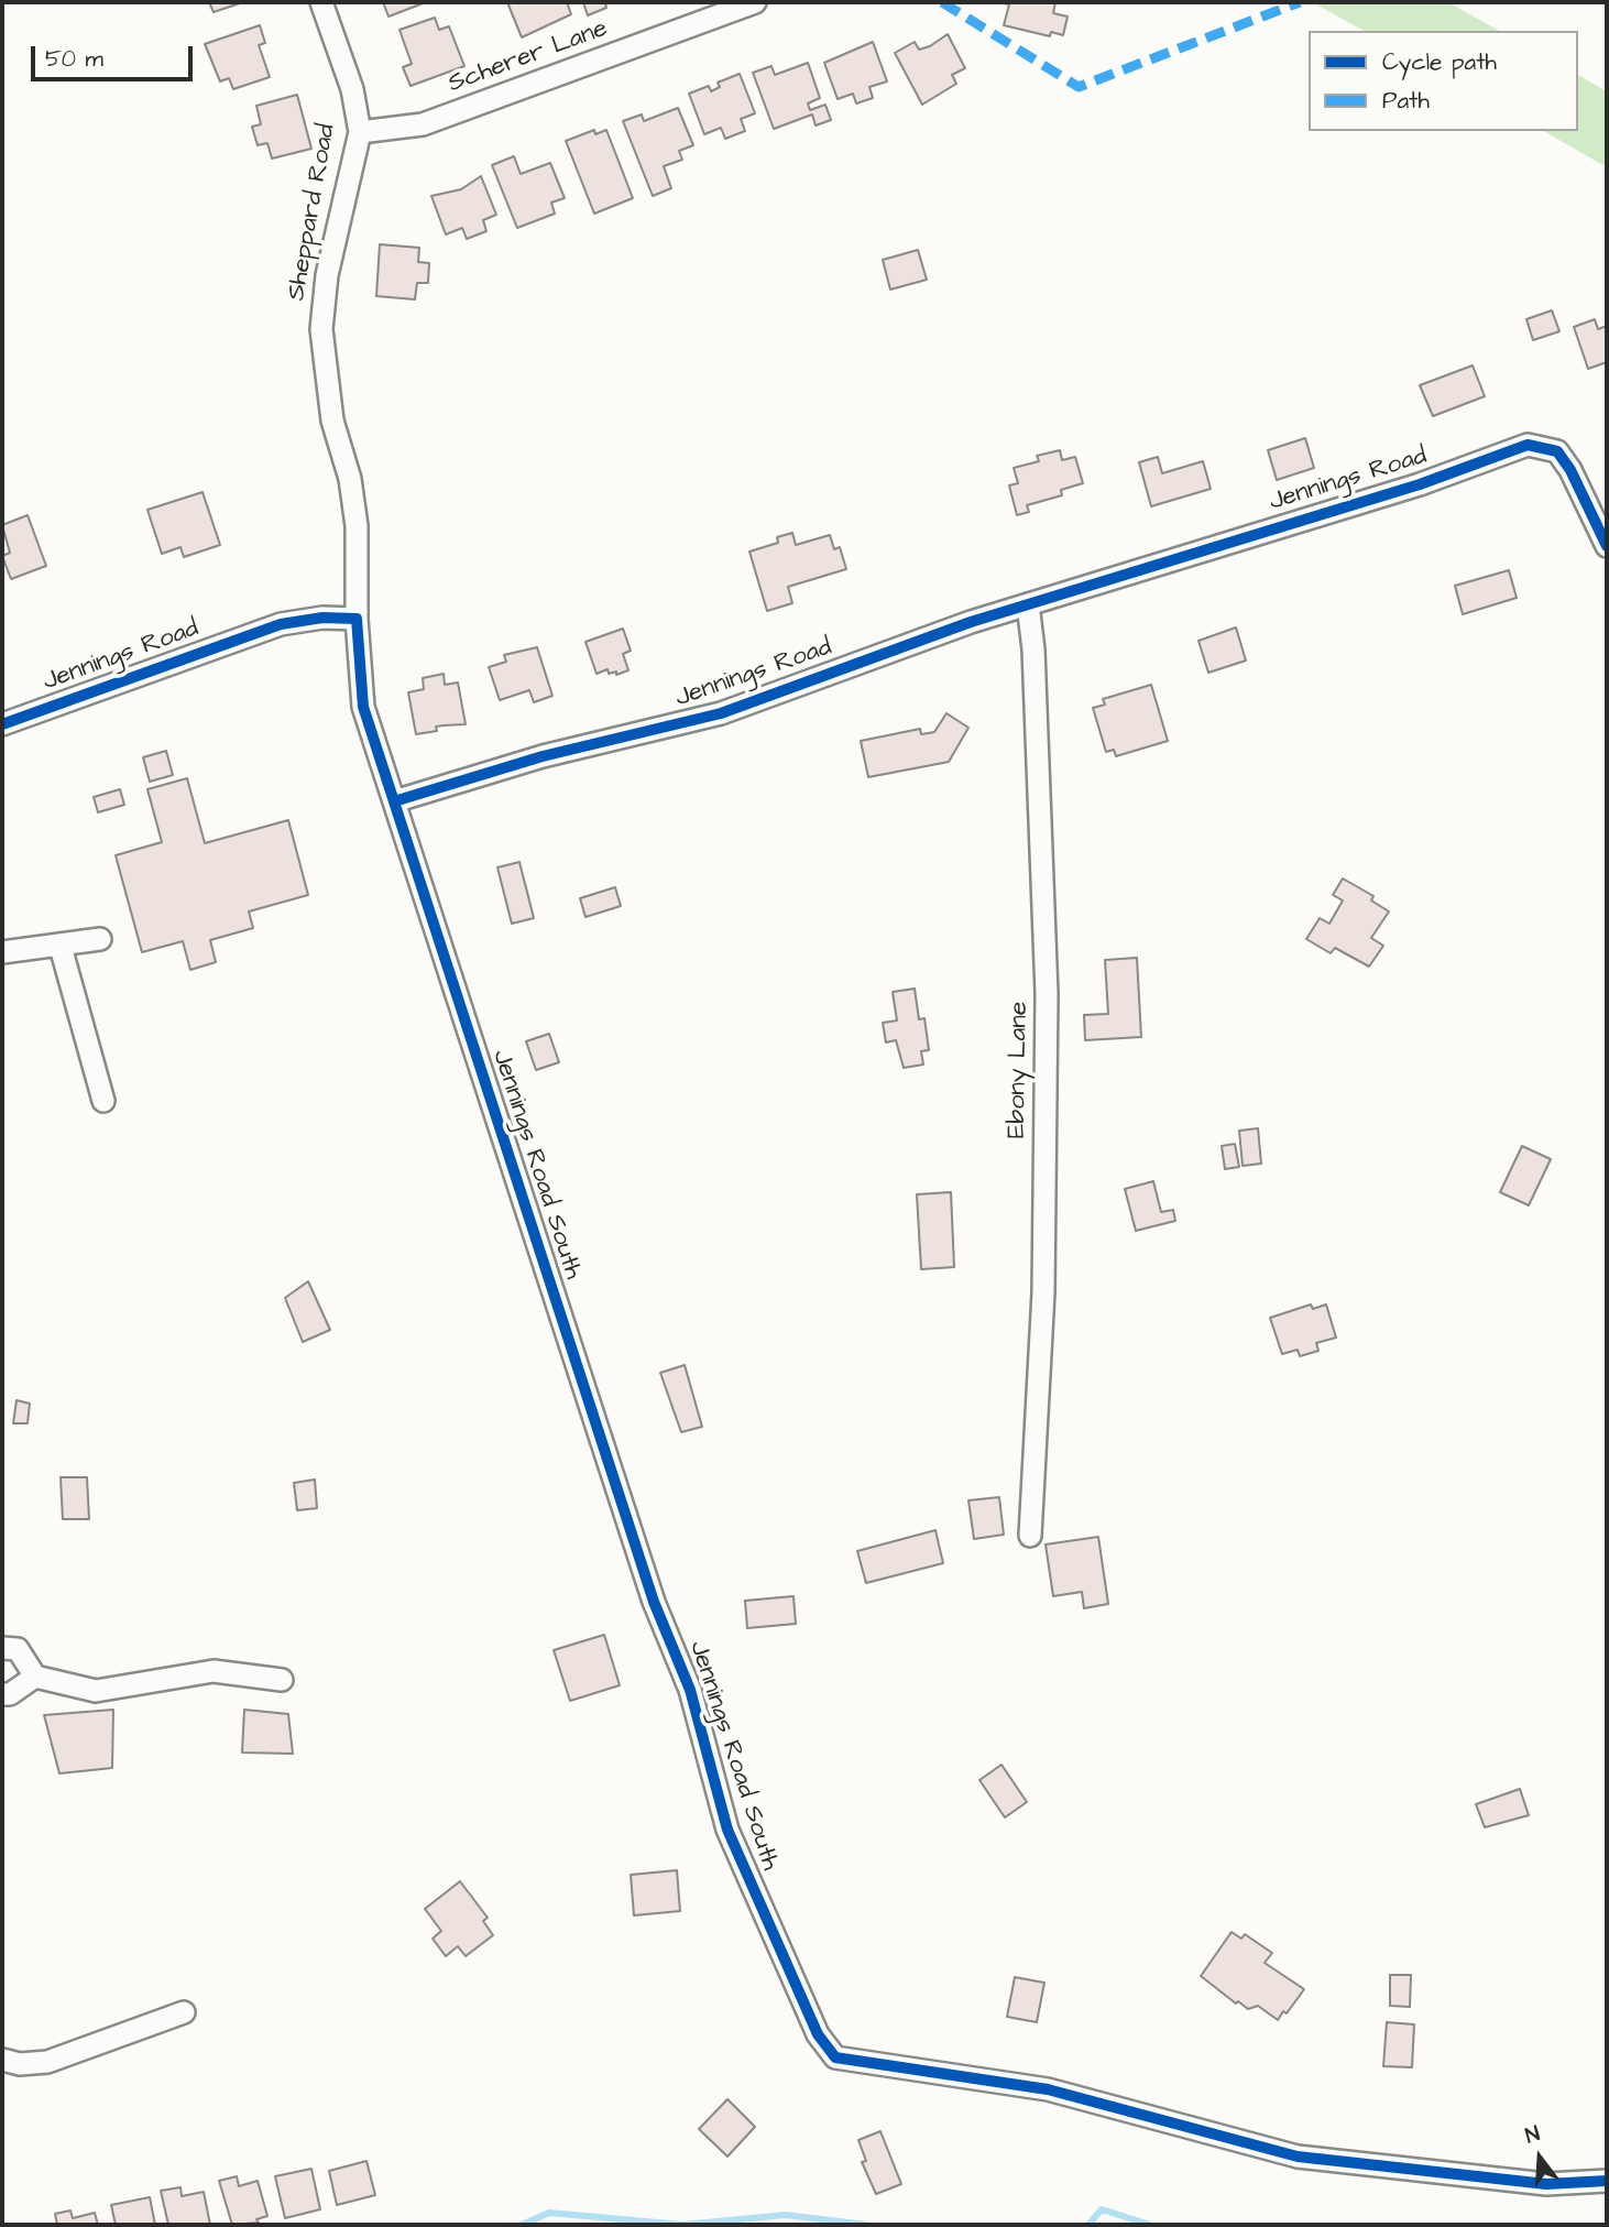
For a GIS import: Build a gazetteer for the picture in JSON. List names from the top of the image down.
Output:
{
  "streets": {
    "street": [
      "Scherer Lane",
      "Sheppard Road",
      "Jennings Road",
      "Ebony Lane",
      "Jennings Road South"
    ]
  },
  "crossings": [
    ["Scherer Lane", "Sheppard Road"],
    ["Sheppard Road", "Jennings Road"],
    ["Jennings Road", "Ebony Lane"],
    ["Jennings Road", "Jennings Road South"]
  ],
  "legend": ["Cycle path", "Path"],
  "scale_bar": "50 m",
  "north": "top"
}
